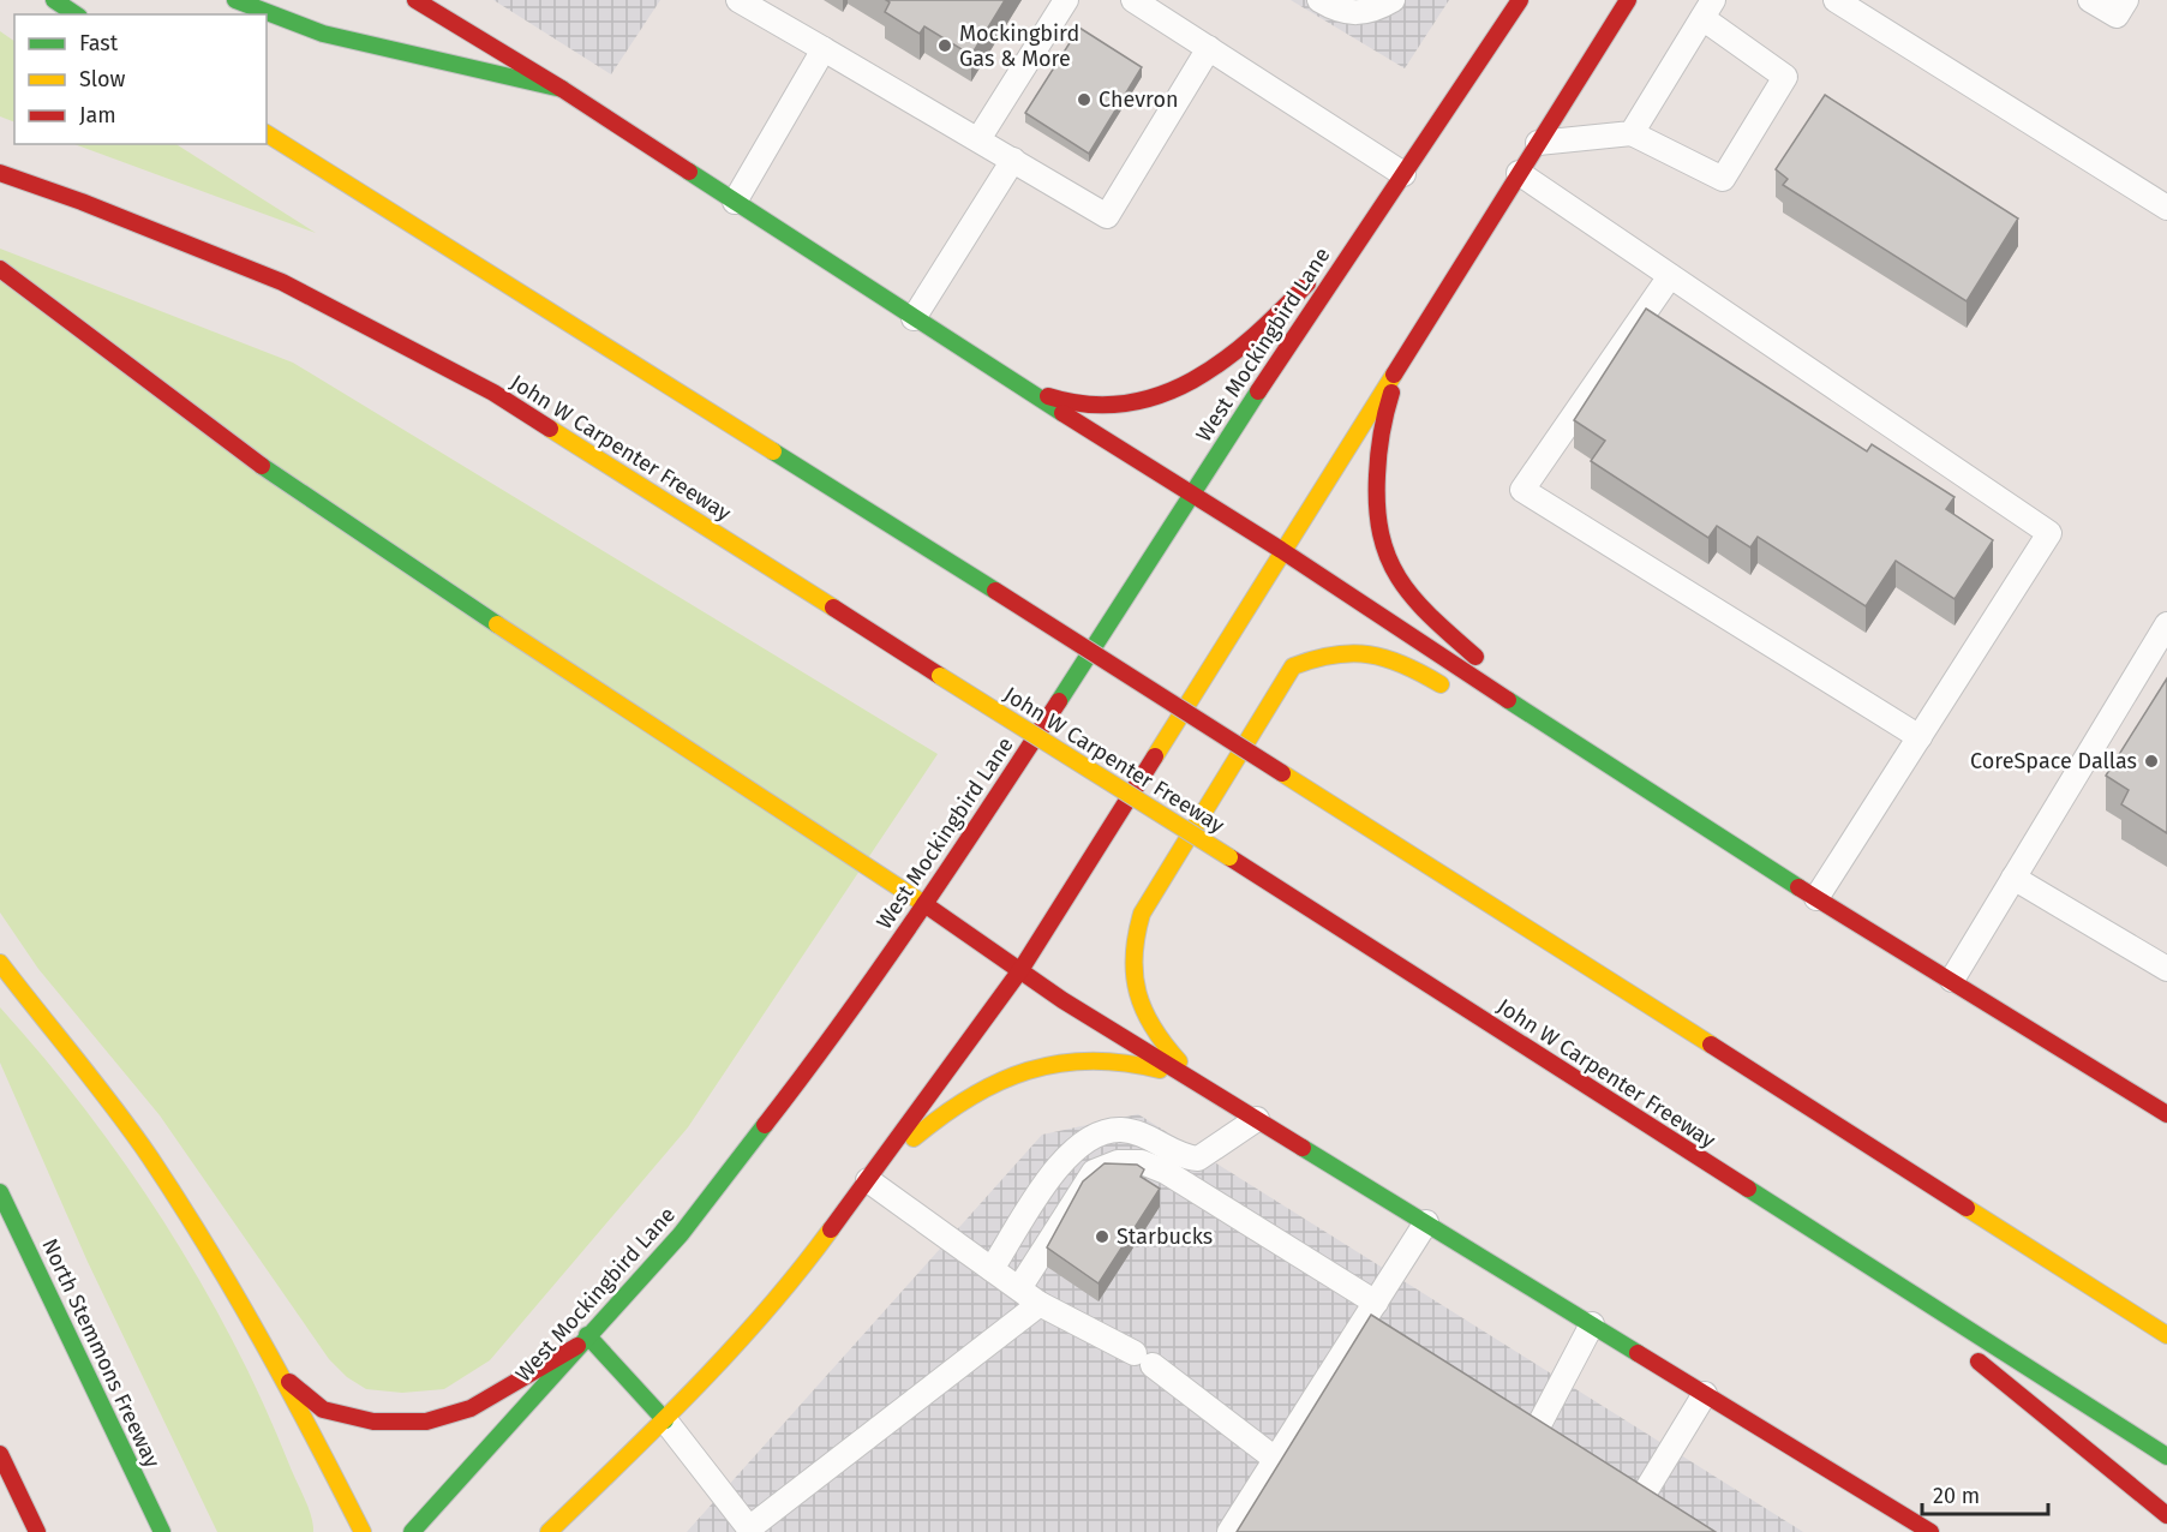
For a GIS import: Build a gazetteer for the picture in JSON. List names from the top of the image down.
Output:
{
  "streets": {
    "main road": ["West Mockingbird Lane", "John W Carpenter Freeway", "North Stemmons Freeway"]
  },
  "places": [
    "Mockingbird Gas & More",
    "Chevron",
    "CoreSpace Dallas",
    "Starbucks"
  ],
  "legend": ["Fast", "Slow", "Jam"],
  "scale_bar": "20 m"
}
